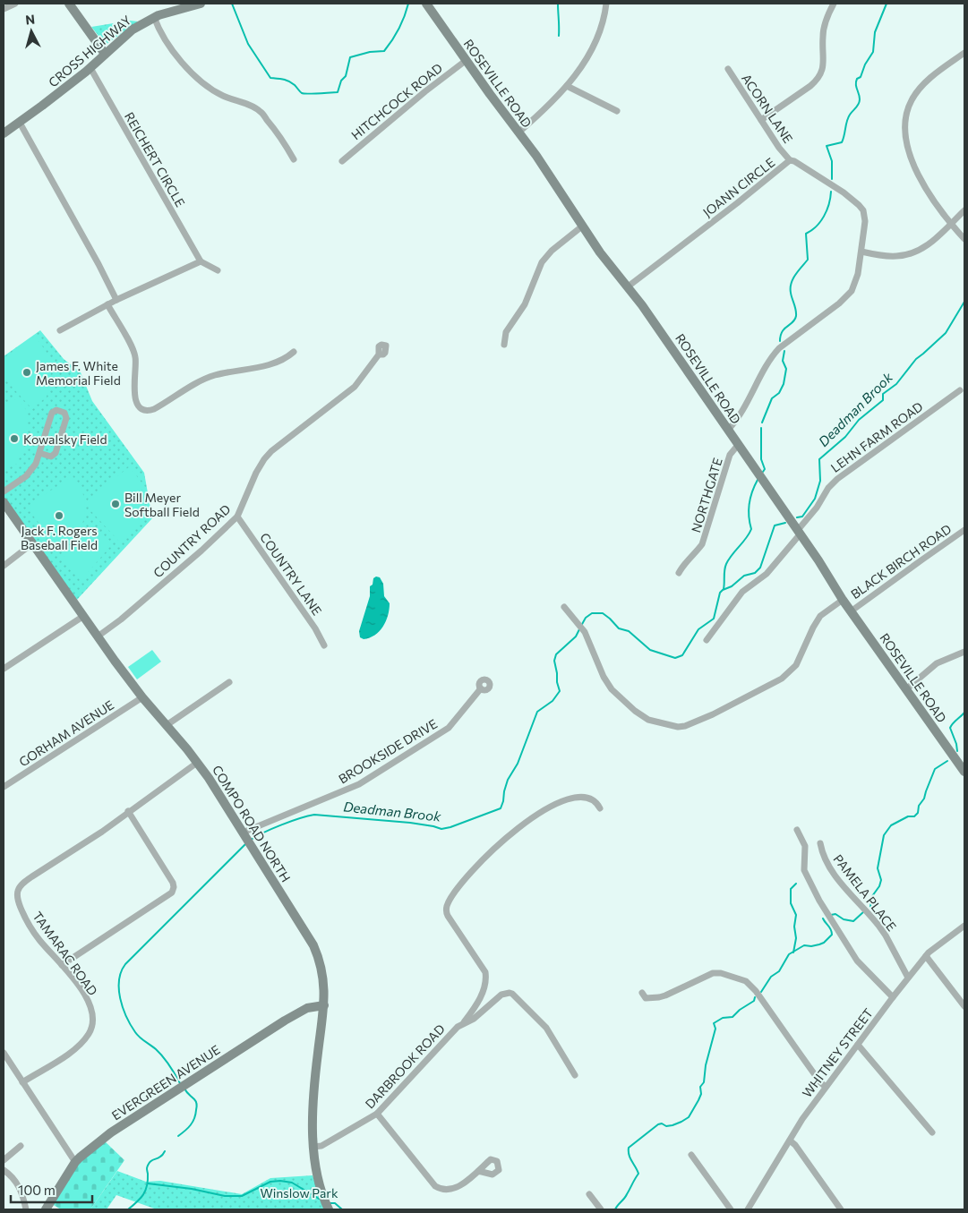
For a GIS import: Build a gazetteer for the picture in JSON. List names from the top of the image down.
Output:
{
  "streets": {
    "main road": [
      "CROSS HIGHWAY",
      "ROSEVILLE ROAD",
      "COMPO ROAD NORTH",
      "EVERGREEN AVENUE"
    ],
    "street": [
      "HITCHCOCK ROAD",
      "ACORN LANE",
      "REICHERT CIRCLE",
      "JOANN CIRCLE",
      "LEHN FARM ROAD",
      "NORTHGATE",
      "COUNTRY ROAD",
      "BLACK BIRCH ROAD",
      "COUNTRY LANE",
      "GORHAM AVENUE",
      "BROOKSIDE DRIVE",
      "PAMELA PLACE",
      "TAMARAC ROAD",
      "WHITNEY STREET",
      "DARBROOK ROAD"
    ]
  },
  "crossings": [
    ["CROSS HIGHWAY", "REICHERT CIRCLE"],
    ["ROSEVILLE ROAD", "HITCHCOCK ROAD"],
    ["ROSEVILLE ROAD", "JOANN CIRCLE"],
    ["ROSEVILLE ROAD", "LEHN FARM ROAD"],
    ["ROSEVILLE ROAD", "NORTHGATE"],
    ["ROSEVILLE ROAD", "BLACK BIRCH ROAD"],
    ["ACORN LANE", "JOANN CIRCLE"],
    ["COUNTRY ROAD", "COUNTRY LANE"],
    ["COUNTRY ROAD", "COMPO ROAD NORTH"],
    ["GORHAM AVENUE", "COMPO ROAD NORTH"],
    ["BROOKSIDE DRIVE", "COMPO ROAD NORTH"],
    ["COMPO ROAD NORTH", "TAMARAC ROAD"],
    ["COMPO ROAD NORTH", "DARBROOK ROAD"],
    ["COMPO ROAD NORTH", "EVERGREEN AVENUE"],
    ["PAMELA PLACE", "WHITNEY STREET"]
  ],
  "water": ["Deadman Brook"],
  "parks": ["Winslow Park"],
  "places": [
    "James F. White Memorial Field",
    "Kowalsky Field",
    "Bill Meyer Softball Field",
    "Jack F. Rogers Baseball Field"
  ],
  "scale_bar": "100 m",
  "north": "top"
}
